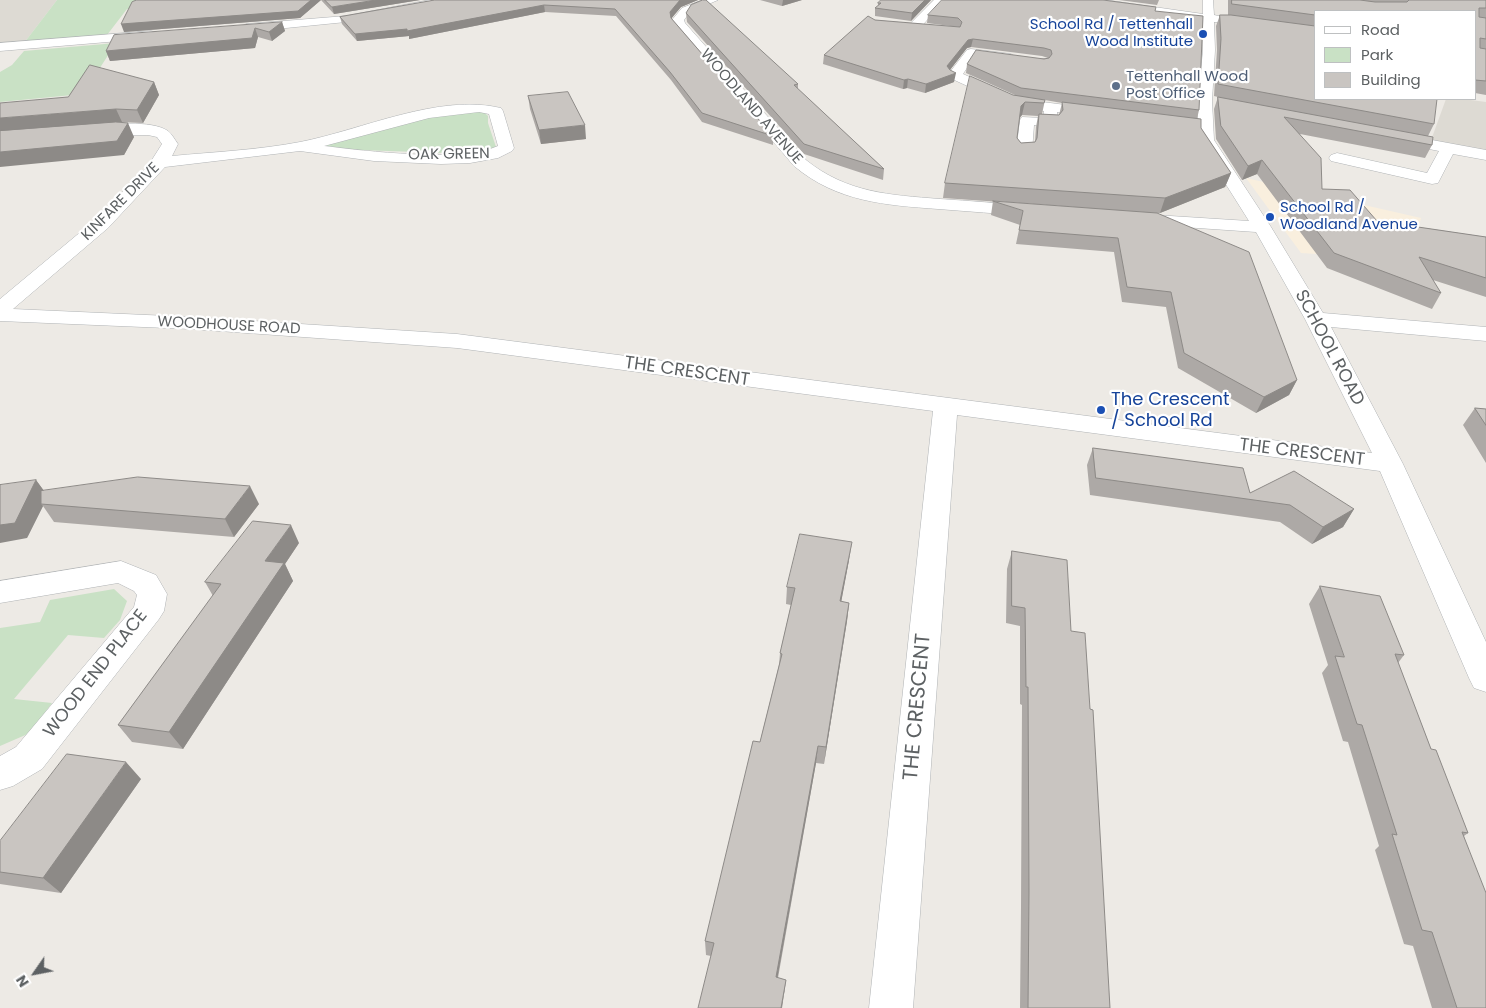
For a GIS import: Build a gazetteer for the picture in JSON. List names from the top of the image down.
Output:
{
  "streets": {
    "street": [
      "WOODLAND AVENUE",
      "OAK GREEN",
      "KINFARE DRIVE",
      "WOODHOUSE ROAD",
      "SCHOOL ROAD",
      "THE CRESCENT",
      "WOOD END PLACE"
    ]
  },
  "crossings": [
    ["OAK GREEN", "KINFARE DRIVE"],
    ["WOODHOUSE ROAD", "THE CRESCENT"],
    ["SCHOOL ROAD", "THE CRESCENT"]
  ],
  "places": [
    "School Rd / Tettenhall Wood Institute",
    "Tettenhall Wood Post Office",
    "School Rd / Woodland Avenue",
    "The Crescent / School Rd"
  ],
  "legend": ["Road", "Park", "Building"],
  "north": "bottom left"
}
